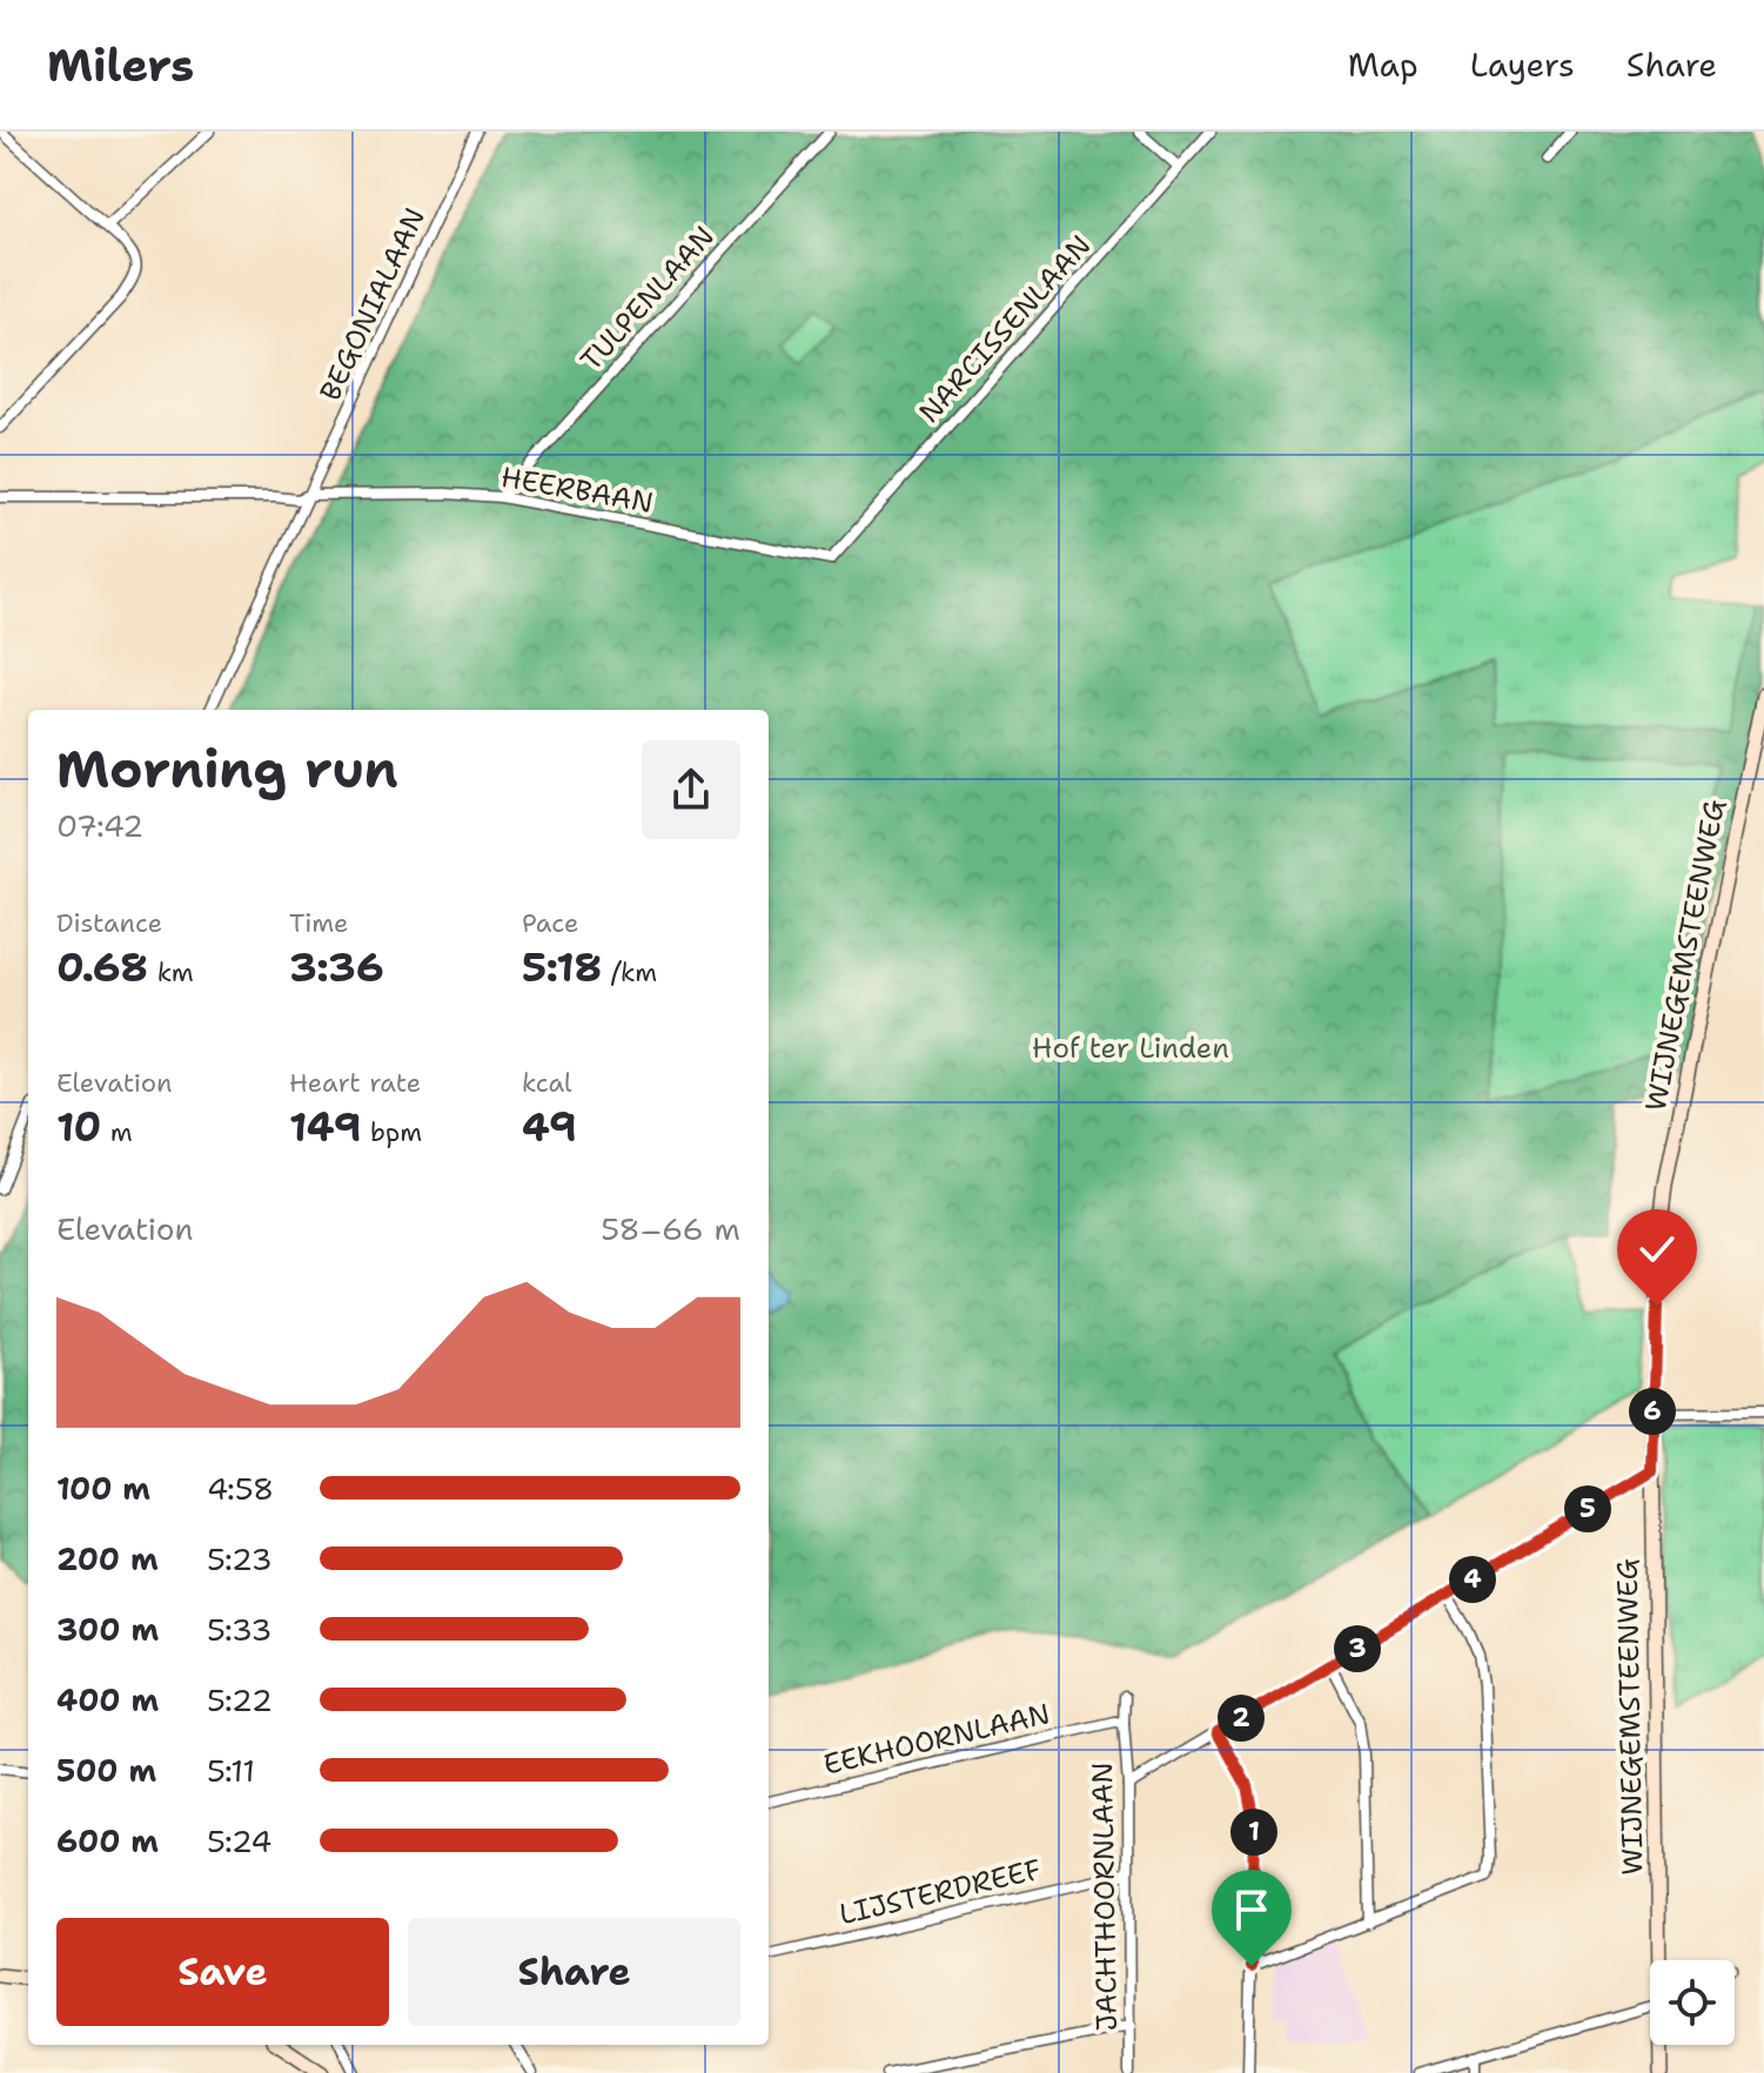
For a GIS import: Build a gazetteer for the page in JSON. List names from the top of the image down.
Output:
{
  "streets": {
    "street": [
      "TULPENLAAN",
      "BEGONIALAAN",
      "NARCISSENLAAN",
      "HEERBAAN",
      "WIJNEGEMSTEENWEG",
      "EEKHOORNLAAN",
      "LIJSTERDREEF",
      "JACHTHOORNLAAN"
    ]
  },
  "crossings": [
    ["TULPENLAAN", "HEERBAAN"],
    ["BEGONIALAAN", "HEERBAAN"],
    ["NARCISSENLAAN", "HEERBAAN"],
    ["EEKHOORNLAAN", "JACHTHOORNLAAN"],
    ["LIJSTERDREEF", "JACHTHOORNLAAN"]
  ],
  "parks": ["Hof ter Linden"],
  "page": {
    "header": "Milers",
    "nav": ["Map", "Layers", "Share"],
    "heading": ["Morning run", "07:42"],
    "stats": [
      ["Distance", "0.68 km"],
      ["Time", "3:36"],
      ["Pace", "5:18 /km"],
      ["Elevation", "10 m"],
      ["Heart rate", "149 bpm"],
      ["kcal", "49"]
    ],
    "chart": ["Elevation", "58–66 m"],
    "pins": [
      "6",
      "5",
      "4",
      "3",
      "2",
      "1"
    ],
    "list": [
      {
        "name": "100 m",
        "note": "4:58"
      },
      {
        "name": "200 m",
        "note": "5:23"
      },
      {
        "name": "300 m",
        "note": "5:33"
      },
      {
        "name": "400 m",
        "note": "5:22"
      },
      {
        "name": "500 m",
        "note": "5:11"
      },
      {
        "name": "600 m",
        "note": "5:24"
      }
    ],
    "buttons": ["Save", "Share"]
  }
}
